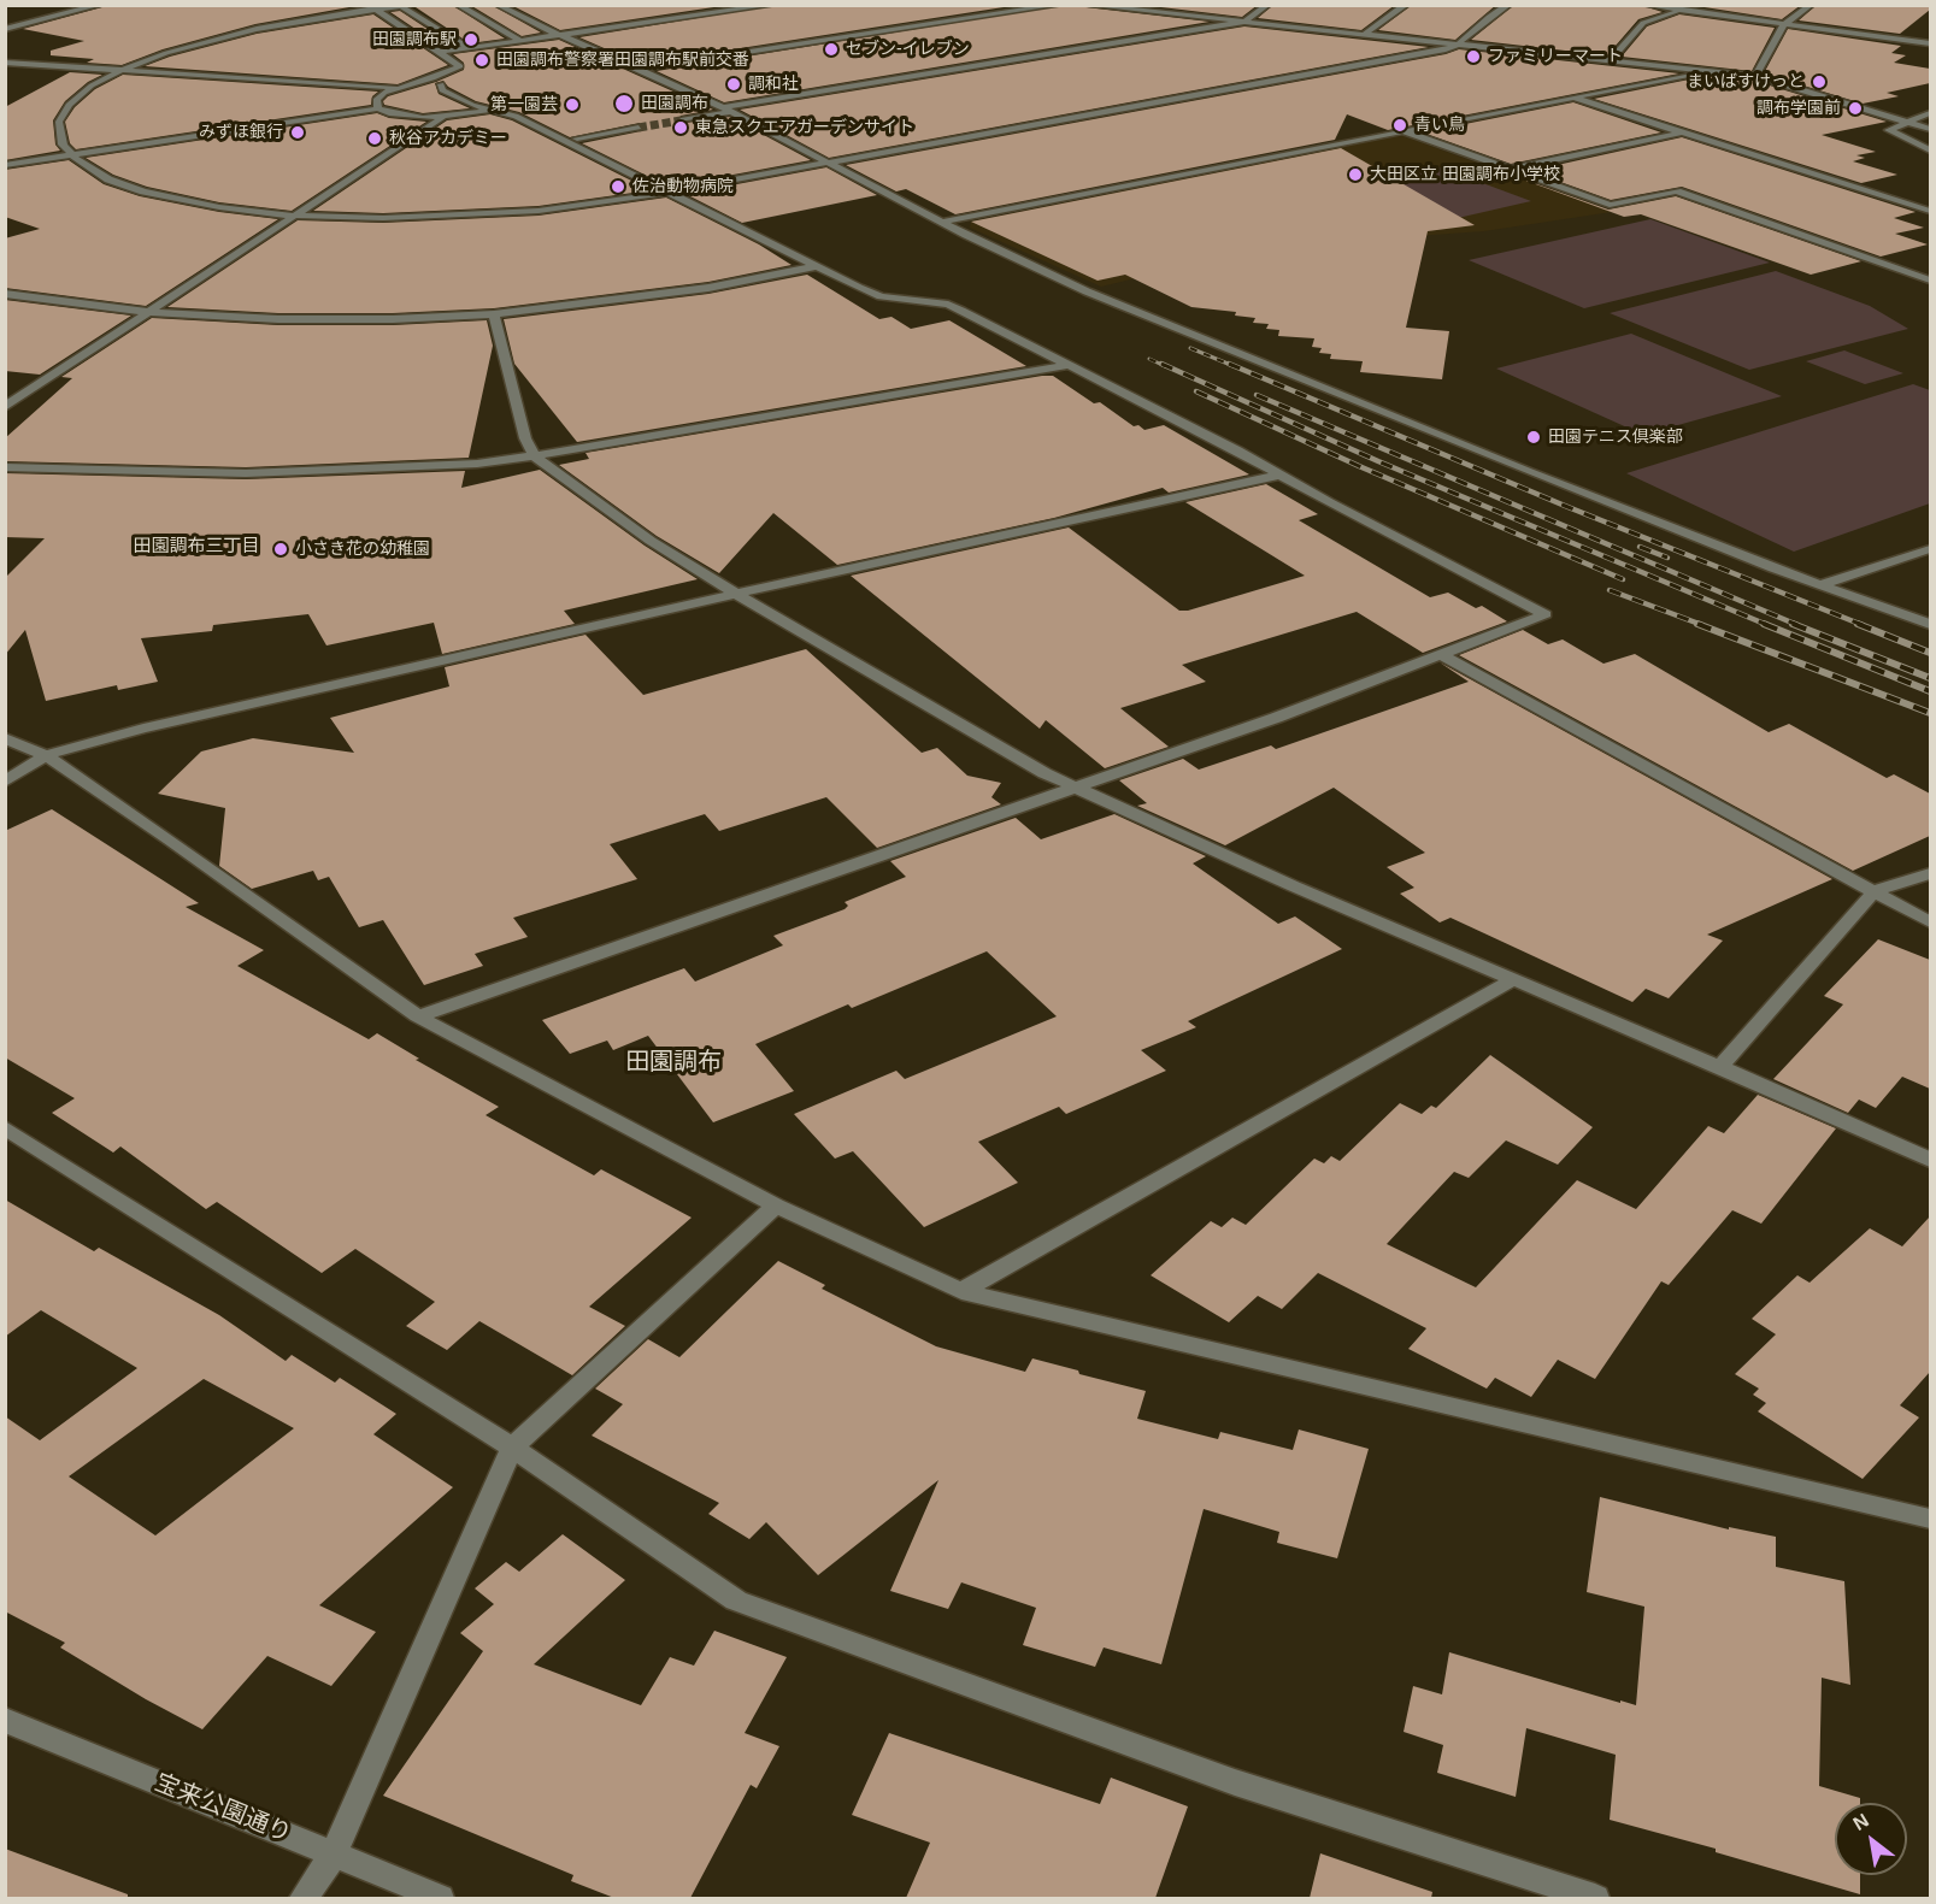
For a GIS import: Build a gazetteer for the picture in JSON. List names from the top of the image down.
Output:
{
  "streets": {
    "street": ["宝来公園通り"]
  },
  "districts": ["田園調布三丁目", "田園調布"],
  "places": [
    "田園調布駅",
    "セブン-イレブン",
    "ファミリーマート",
    "田園調布警察署田園調布駅前交番",
    "まいばすけっと",
    "調和社",
    "田園調布",
    "第一園芸",
    "調布学園前",
    "青い鳥",
    "東急スクエアガーデンサイト",
    "みずほ銀行",
    "秋谷アカデミー",
    "大田区立 田園調布小学校",
    "佐治動物病院",
    "田園テニス倶楽部",
    "小さき花の幼稚園"
  ],
  "north": "top left"
}
